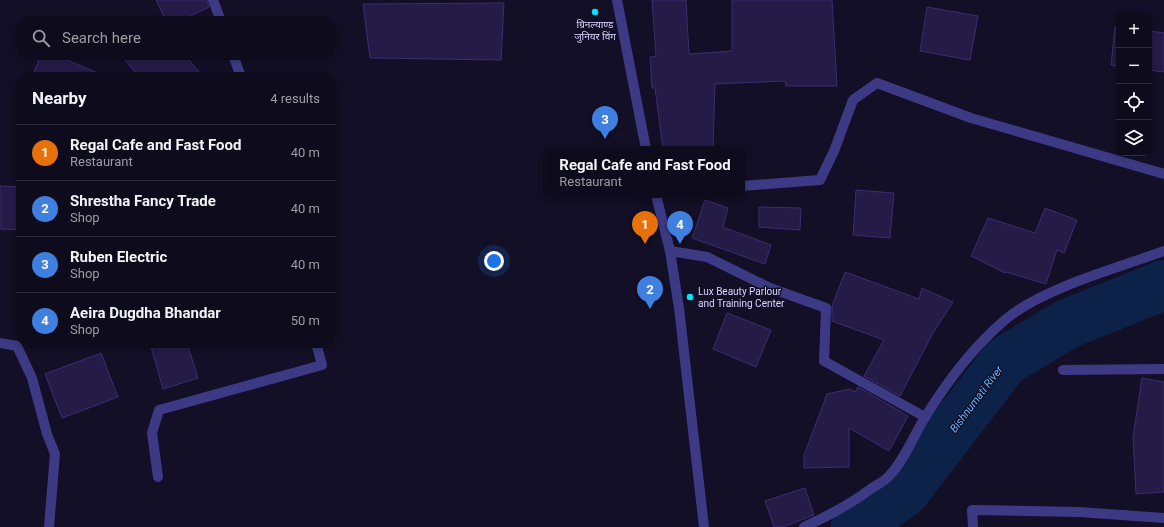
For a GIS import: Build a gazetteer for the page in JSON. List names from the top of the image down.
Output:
{
  "water": ["Bishnumati River"],
  "places": ["ग्रिनल्याण्ड जुनियर विंग", "Lux Beauty Parlour and Training Center"],
  "page": {
    "map_buttons": ["+", "−"],
    "search": "Search here",
    "heading": ["Nearby", "4 results"],
    "pins": [
      "3",
      "1",
      "4",
      "2"
    ],
    "list": [
      {
        "mark": "1",
        "name": "Regal Cafe and Fast Food",
        "note": "Restaurant",
        "value": "40 m"
      },
      {
        "mark": "2",
        "name": "Shrestha Fancy Trade",
        "note": "Shop",
        "value": "40 m"
      },
      {
        "mark": "3",
        "name": "Ruben Electric",
        "note": "Shop",
        "value": "40 m"
      },
      {
        "mark": "4",
        "name": "Aeira Dugdha Bhandar",
        "note": "Shop",
        "value": "50 m"
      }
    ],
    "popup": ["Regal Cafe and Fast Food", "Restaurant"]
  }
}
